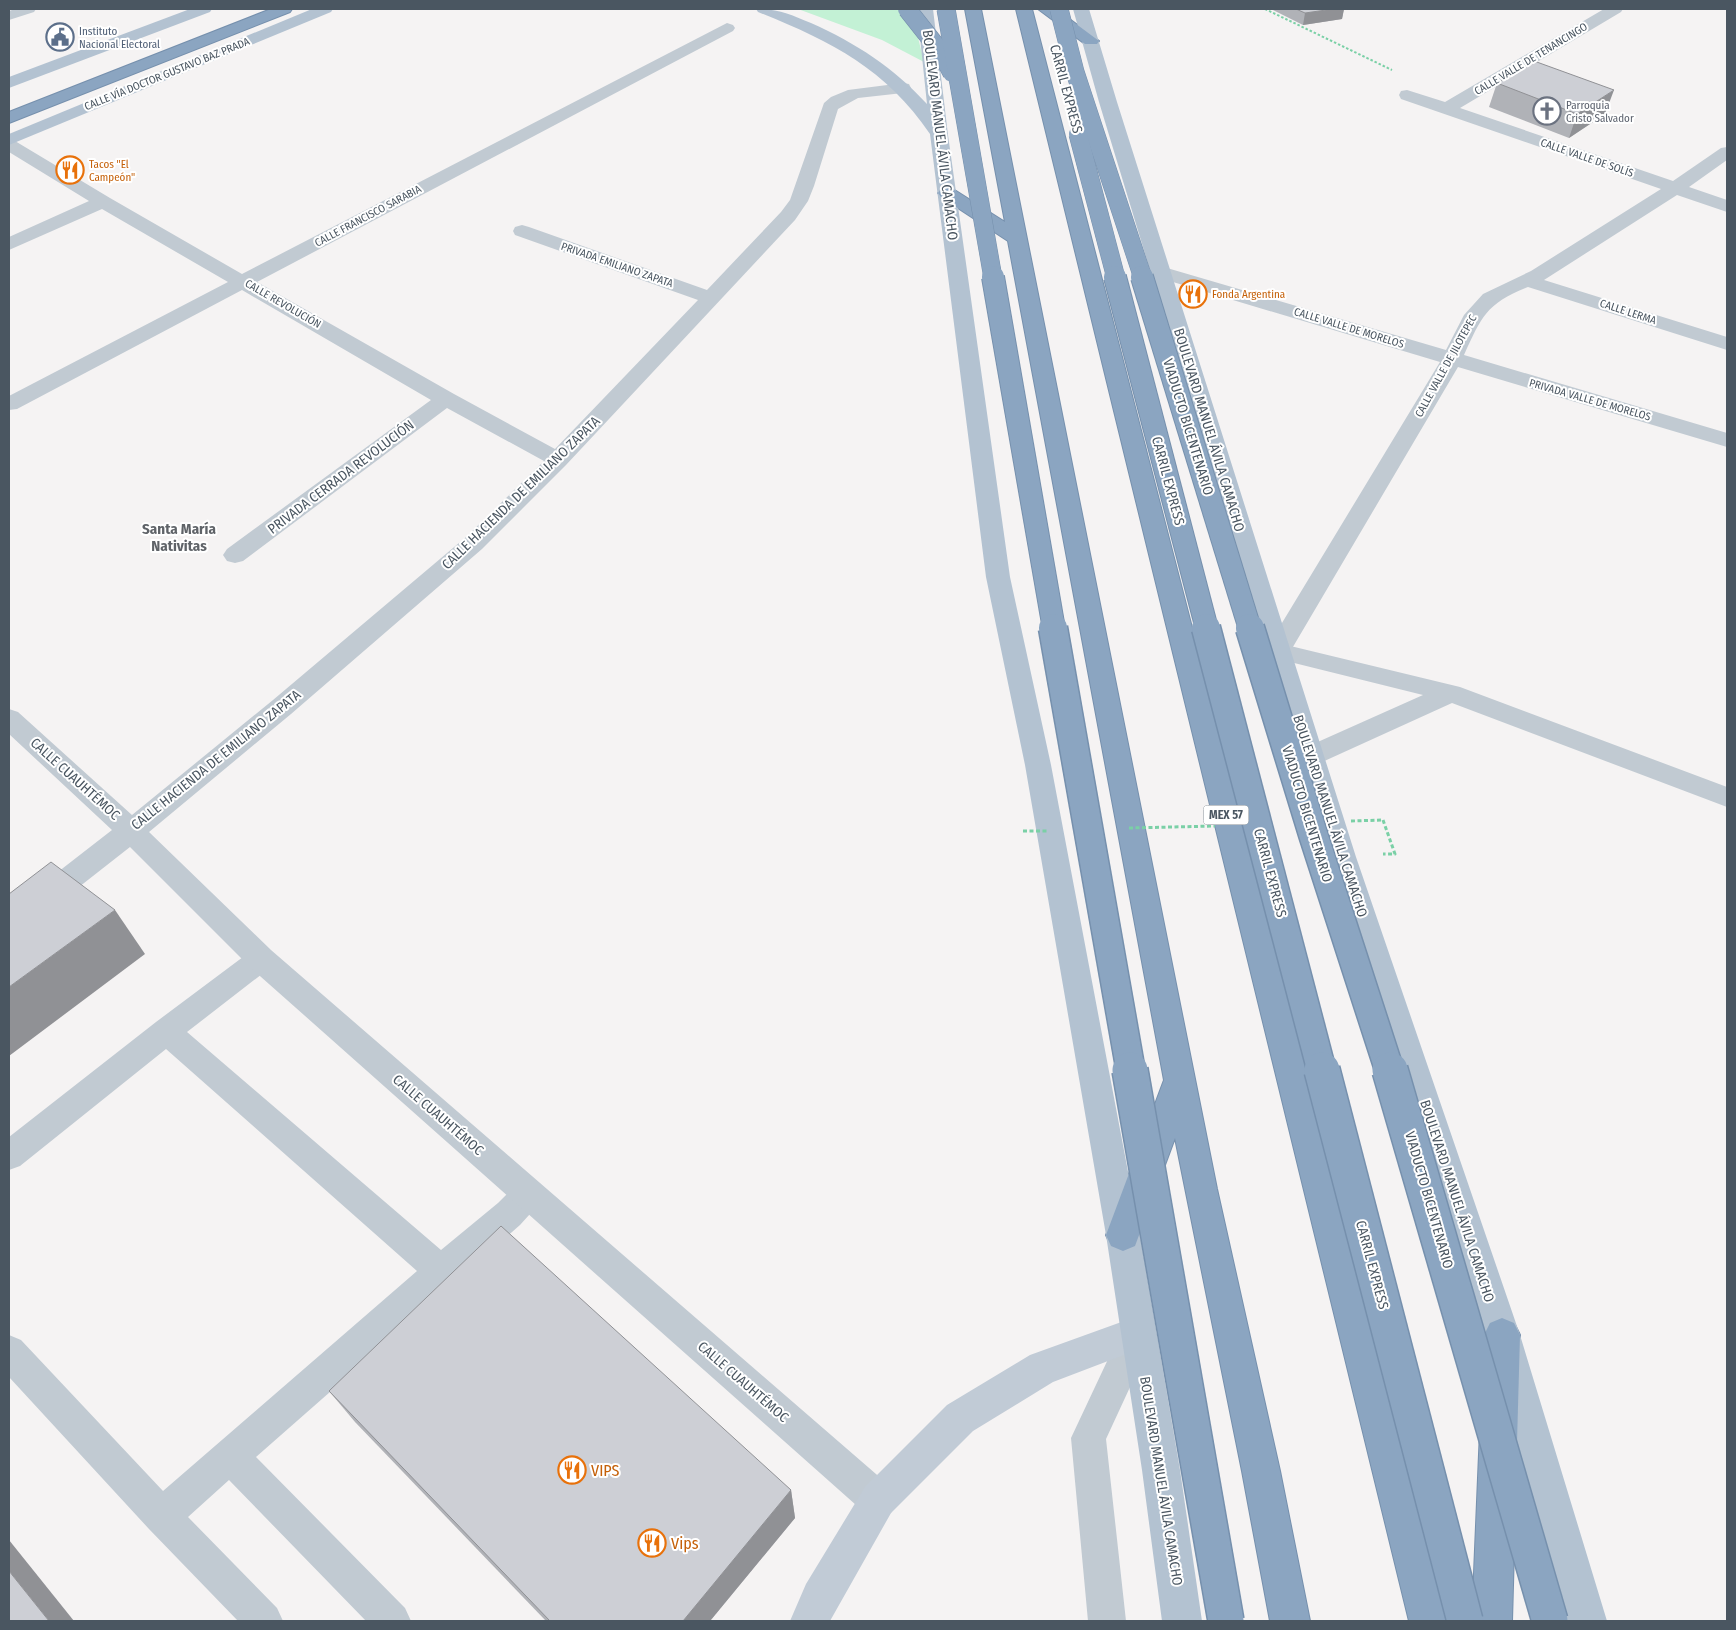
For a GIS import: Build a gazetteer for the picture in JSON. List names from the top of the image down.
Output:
{
  "streets": {
    "highway": ["CARRIL EXPRESS", "VIADUCTO BICENTENARIO", "MEX 57"],
    "main road": ["CALLE VÍA DOCTOR GUSTAVO BAZ PRADA", "BOULEVARD MANUEL ÁVILA CAMACHO"],
    "street": [
      "CALLE VALLE DE TENANCINGO",
      "CALLE VALLE DE SOLÍS",
      "CALLE FRANCISCO SARABIA",
      "PRIVADA EMILIANO ZAPATA",
      "CALLE REVOLUCIÓN",
      "CALLE LERMA",
      "CALLE VALLE DE MORELOS",
      "CALLE VALLE DE JILOTEPEC",
      "PRIVADA VALLE DE MORELOS",
      "PRIVADA CERRADA REVOLUCIÓN",
      "CALLE HACIENDA DE EMILIANO ZAPATA",
      "CALLE CUAUHTÉMOC"
    ]
  },
  "crossings": [
    ["CALLE VALLE DE TENANCINGO", "CALLE VALLE DE SOLÍS"],
    ["BOULEVARD MANUEL ÁVILA CAMACHO", "CALLE VALLE DE MORELOS"],
    ["BOULEVARD MANUEL ÁVILA CAMACHO", "CALLE VALLE DE JILOTEPEC"],
    ["CALLE VALLE DE SOLÍS", "CALLE VALLE DE JILOTEPEC"],
    ["CALLE FRANCISCO SARABIA", "CALLE REVOLUCIÓN"],
    ["PRIVADA EMILIANO ZAPATA", "CALLE HACIENDA DE EMILIANO ZAPATA"],
    ["CALLE REVOLUCIÓN", "PRIVADA CERRADA REVOLUCIÓN"],
    ["CALLE REVOLUCIÓN", "CALLE HACIENDA DE EMILIANO ZAPATA"],
    ["CALLE LERMA", "CALLE VALLE DE JILOTEPEC"],
    ["CALLE VALLE DE MORELOS", "CALLE VALLE DE JILOTEPEC"],
    ["CALLE VALLE DE MORELOS", "PRIVADA VALLE DE MORELOS"],
    ["CALLE VALLE DE JILOTEPEC", "PRIVADA VALLE DE MORELOS"],
    ["CALLE HACIENDA DE EMILIANO ZAPATA", "CALLE CUAUHTÉMOC"]
  ],
  "districts": ["Santa María Nativitas"],
  "places": {
    "public building": ["Instituto Nacional Electoral"],
    "church": ["Parroquia Cristo Salvador"],
    "restaurant": [
      "Tacos \"El Campeón\"",
      "Fonda Argentina",
      "VIPS",
      "Vips"
    ]
  }
}
